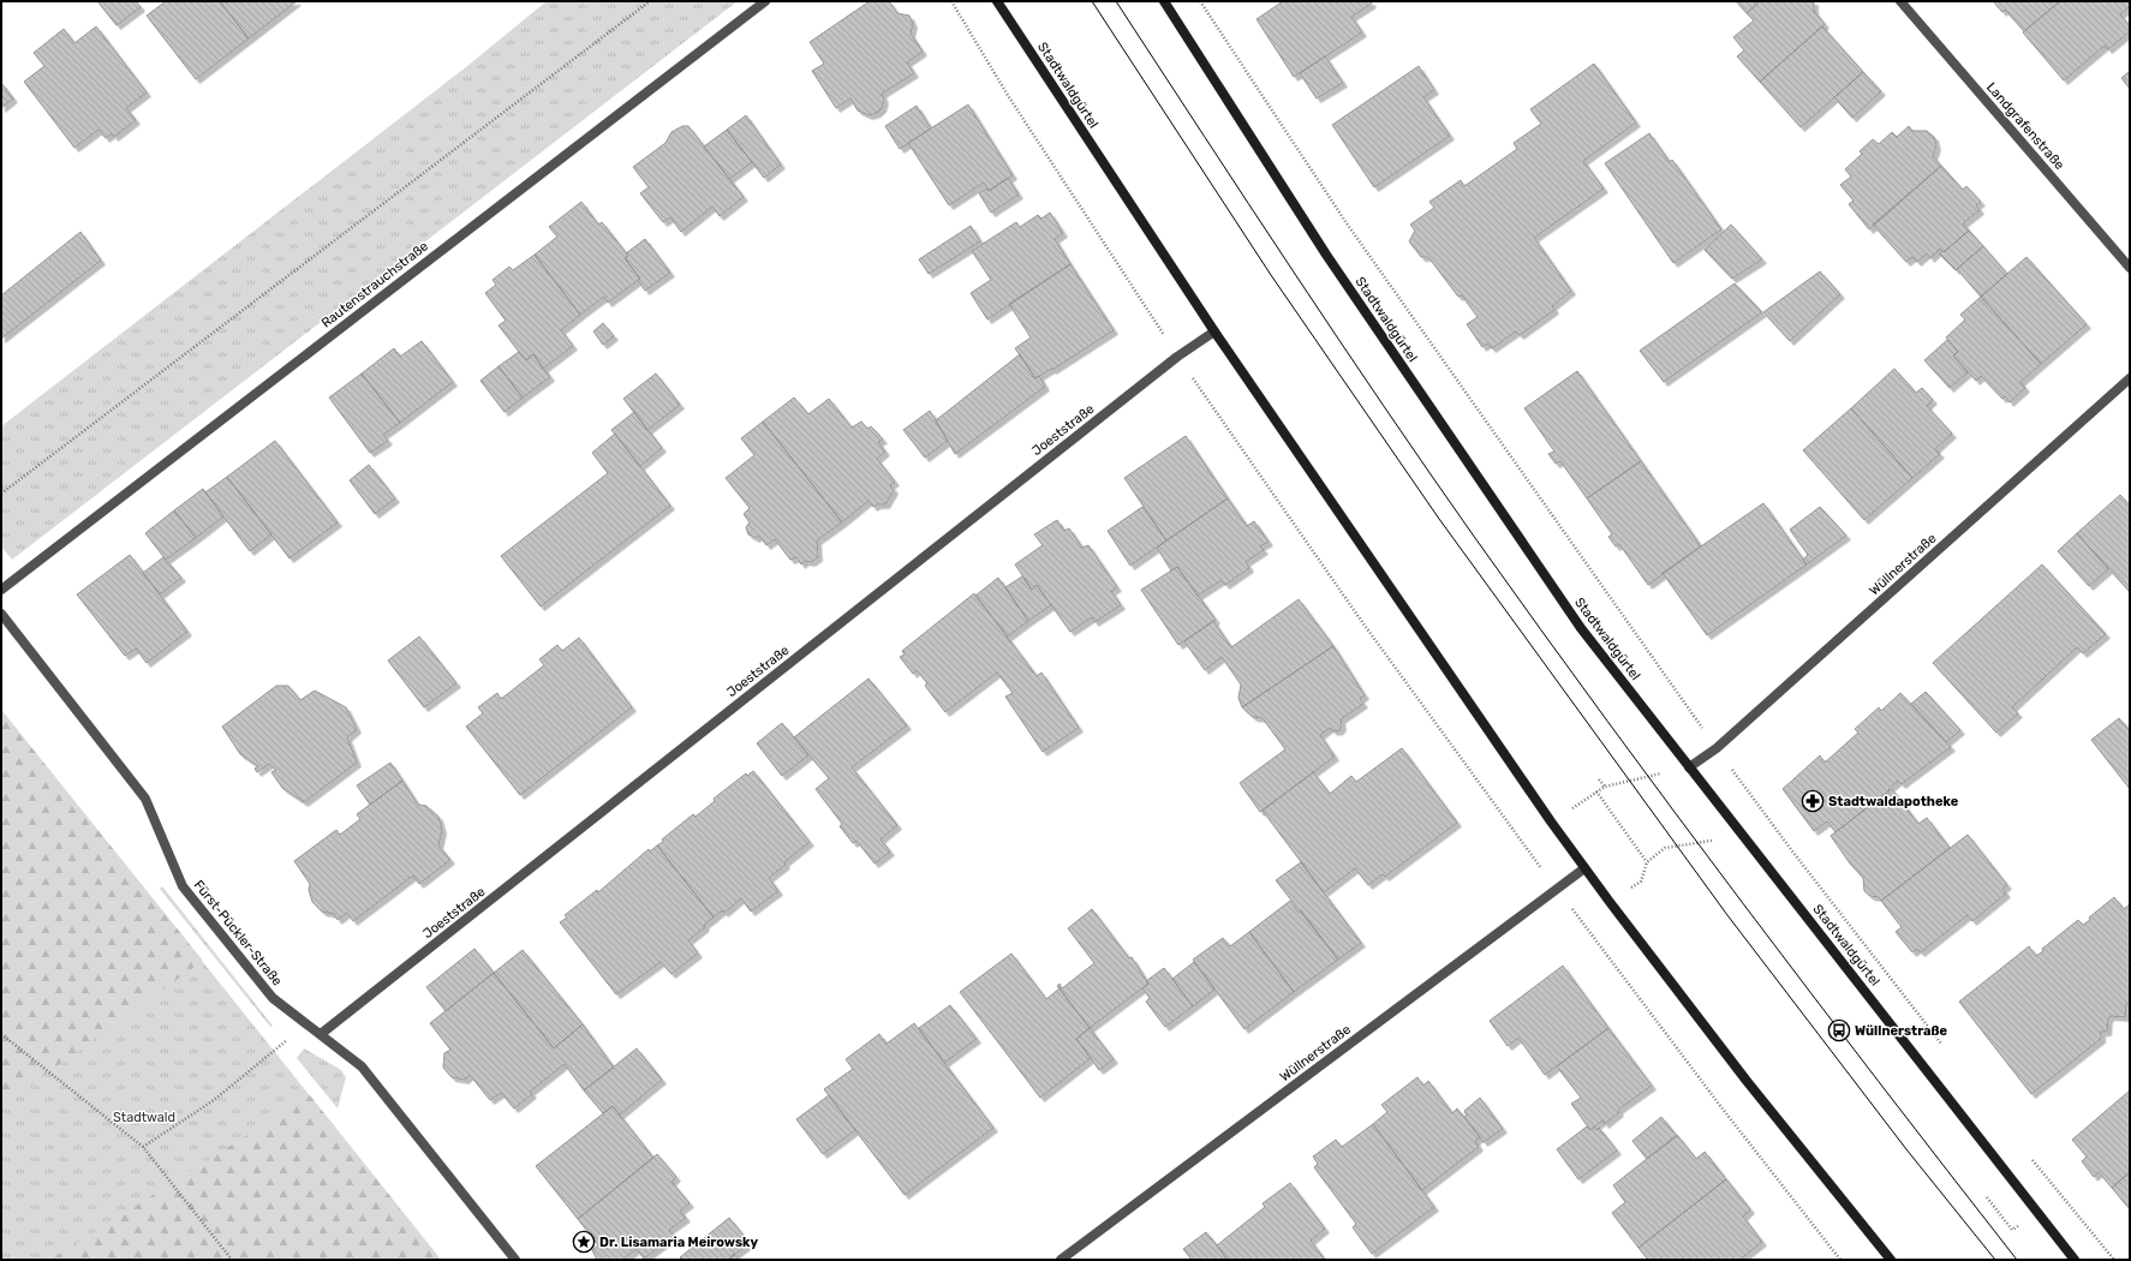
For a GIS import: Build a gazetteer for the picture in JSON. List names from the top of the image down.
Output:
{
  "streets": {
    "main road": ["Stadtwaldgürtel"],
    "street": [
      "Landgrafenstraße",
      "Rautenstrauchstraße",
      "Joeststraße",
      "Wüllnerstraße",
      "Fürst-Pückler-Straße"
    ]
  },
  "crossings": [
    ["Stadtwaldgürtel", "Joeststraße"],
    ["Stadtwaldgürtel", "Wüllnerstraße"],
    ["Joeststraße", "Fürst-Pückler-Straße"]
  ],
  "parks": ["Stadtwald"],
  "places": {
    "pharmacy": ["Stadtwaldapotheke"],
    "bus stop": ["Wüllnerstraße"],
    "place": ["Dr. Lisamaria Meirowsky"]
  }
}
